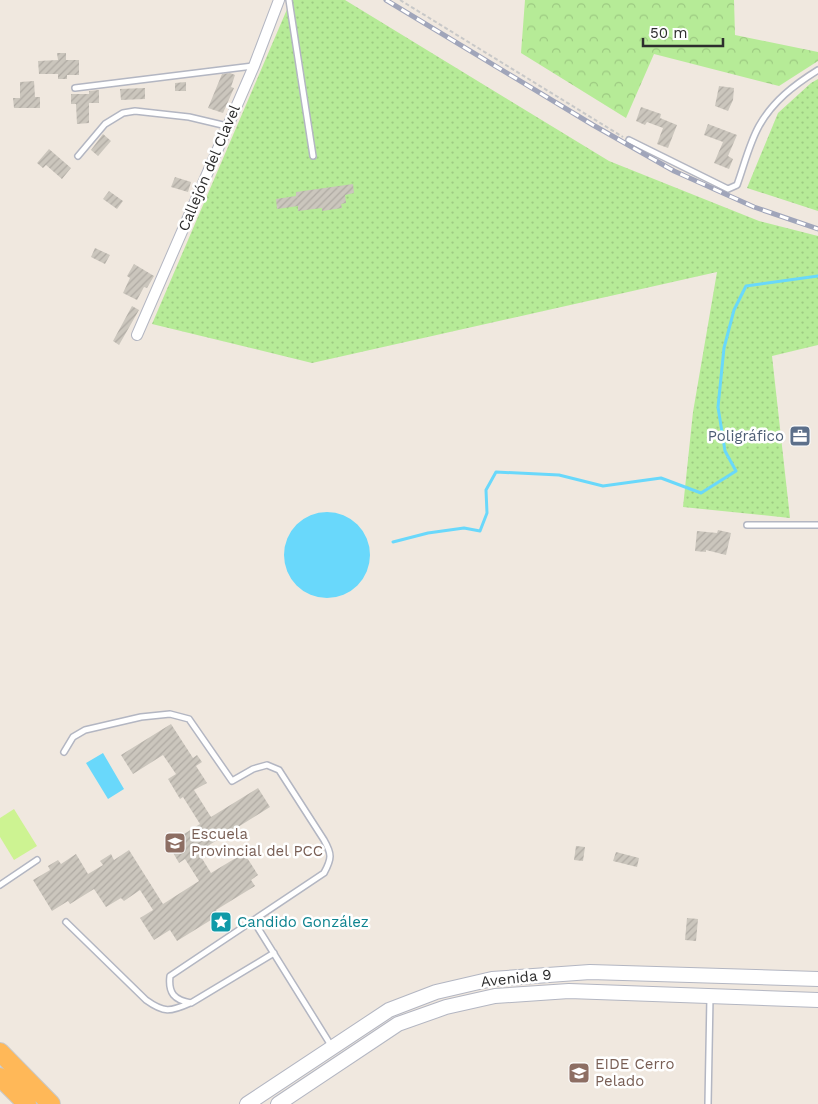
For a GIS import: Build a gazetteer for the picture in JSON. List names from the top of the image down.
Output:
{
  "streets": {
    "street": ["Callejón del Clavel", "Avenida 9"]
  },
  "places": {
    "office": ["Poligráfico"],
    "school or university": ["Escuela Provincial del PCC", "EIDE Cerro Pelado"],
    "place": ["Candido González"]
  },
  "scale_bar": "50 m"
}
